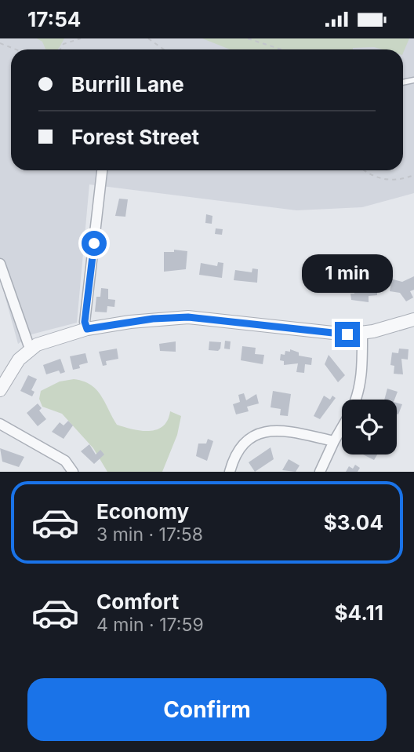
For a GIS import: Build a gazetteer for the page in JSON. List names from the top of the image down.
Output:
{
  "page": {
    "status": "17:54",
    "banner": ["Burrill Lane", "Forest Street"],
    "bubble": "1 min",
    "list": [
      {
        "name": "Economy",
        "note": "3 min · 17:58",
        "value": "$3.04"
      },
      {
        "name": "Comfort",
        "note": "4 min · 17:59",
        "value": "$4.11"
      }
    ],
    "buttons": "Confirm"
  }
}
